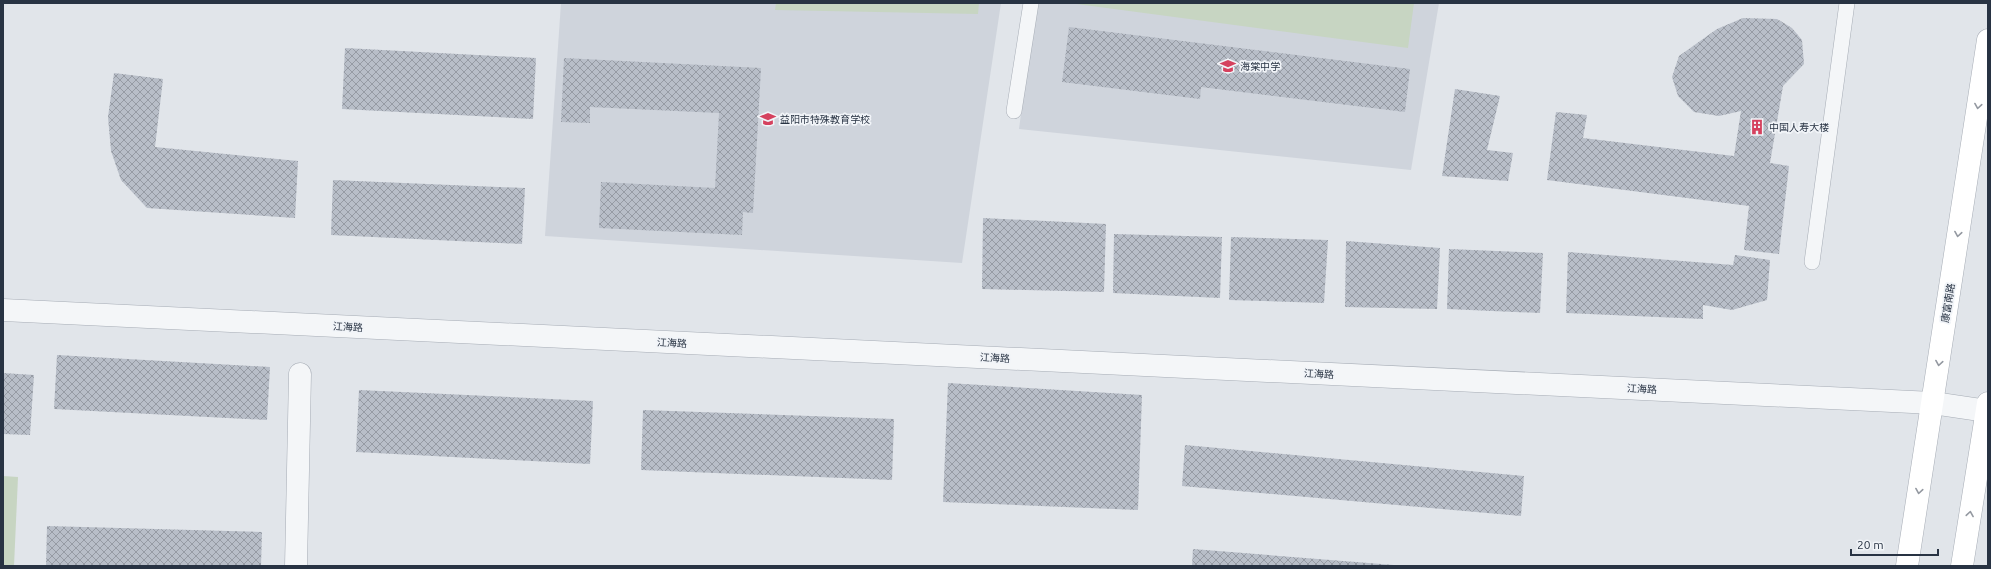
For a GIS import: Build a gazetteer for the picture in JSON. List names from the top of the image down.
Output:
{
  "streets": {
    "main road": ["康富南路"],
    "street": ["江海路"]
  },
  "crossings": [
    ["康富南路", "江海路"]
  ],
  "places": {
    "school or university": ["海棠中学", "益阳市特殊教育学校"],
    "building": ["中国人寿大楼"]
  },
  "scale_bar": "20 m"
}
